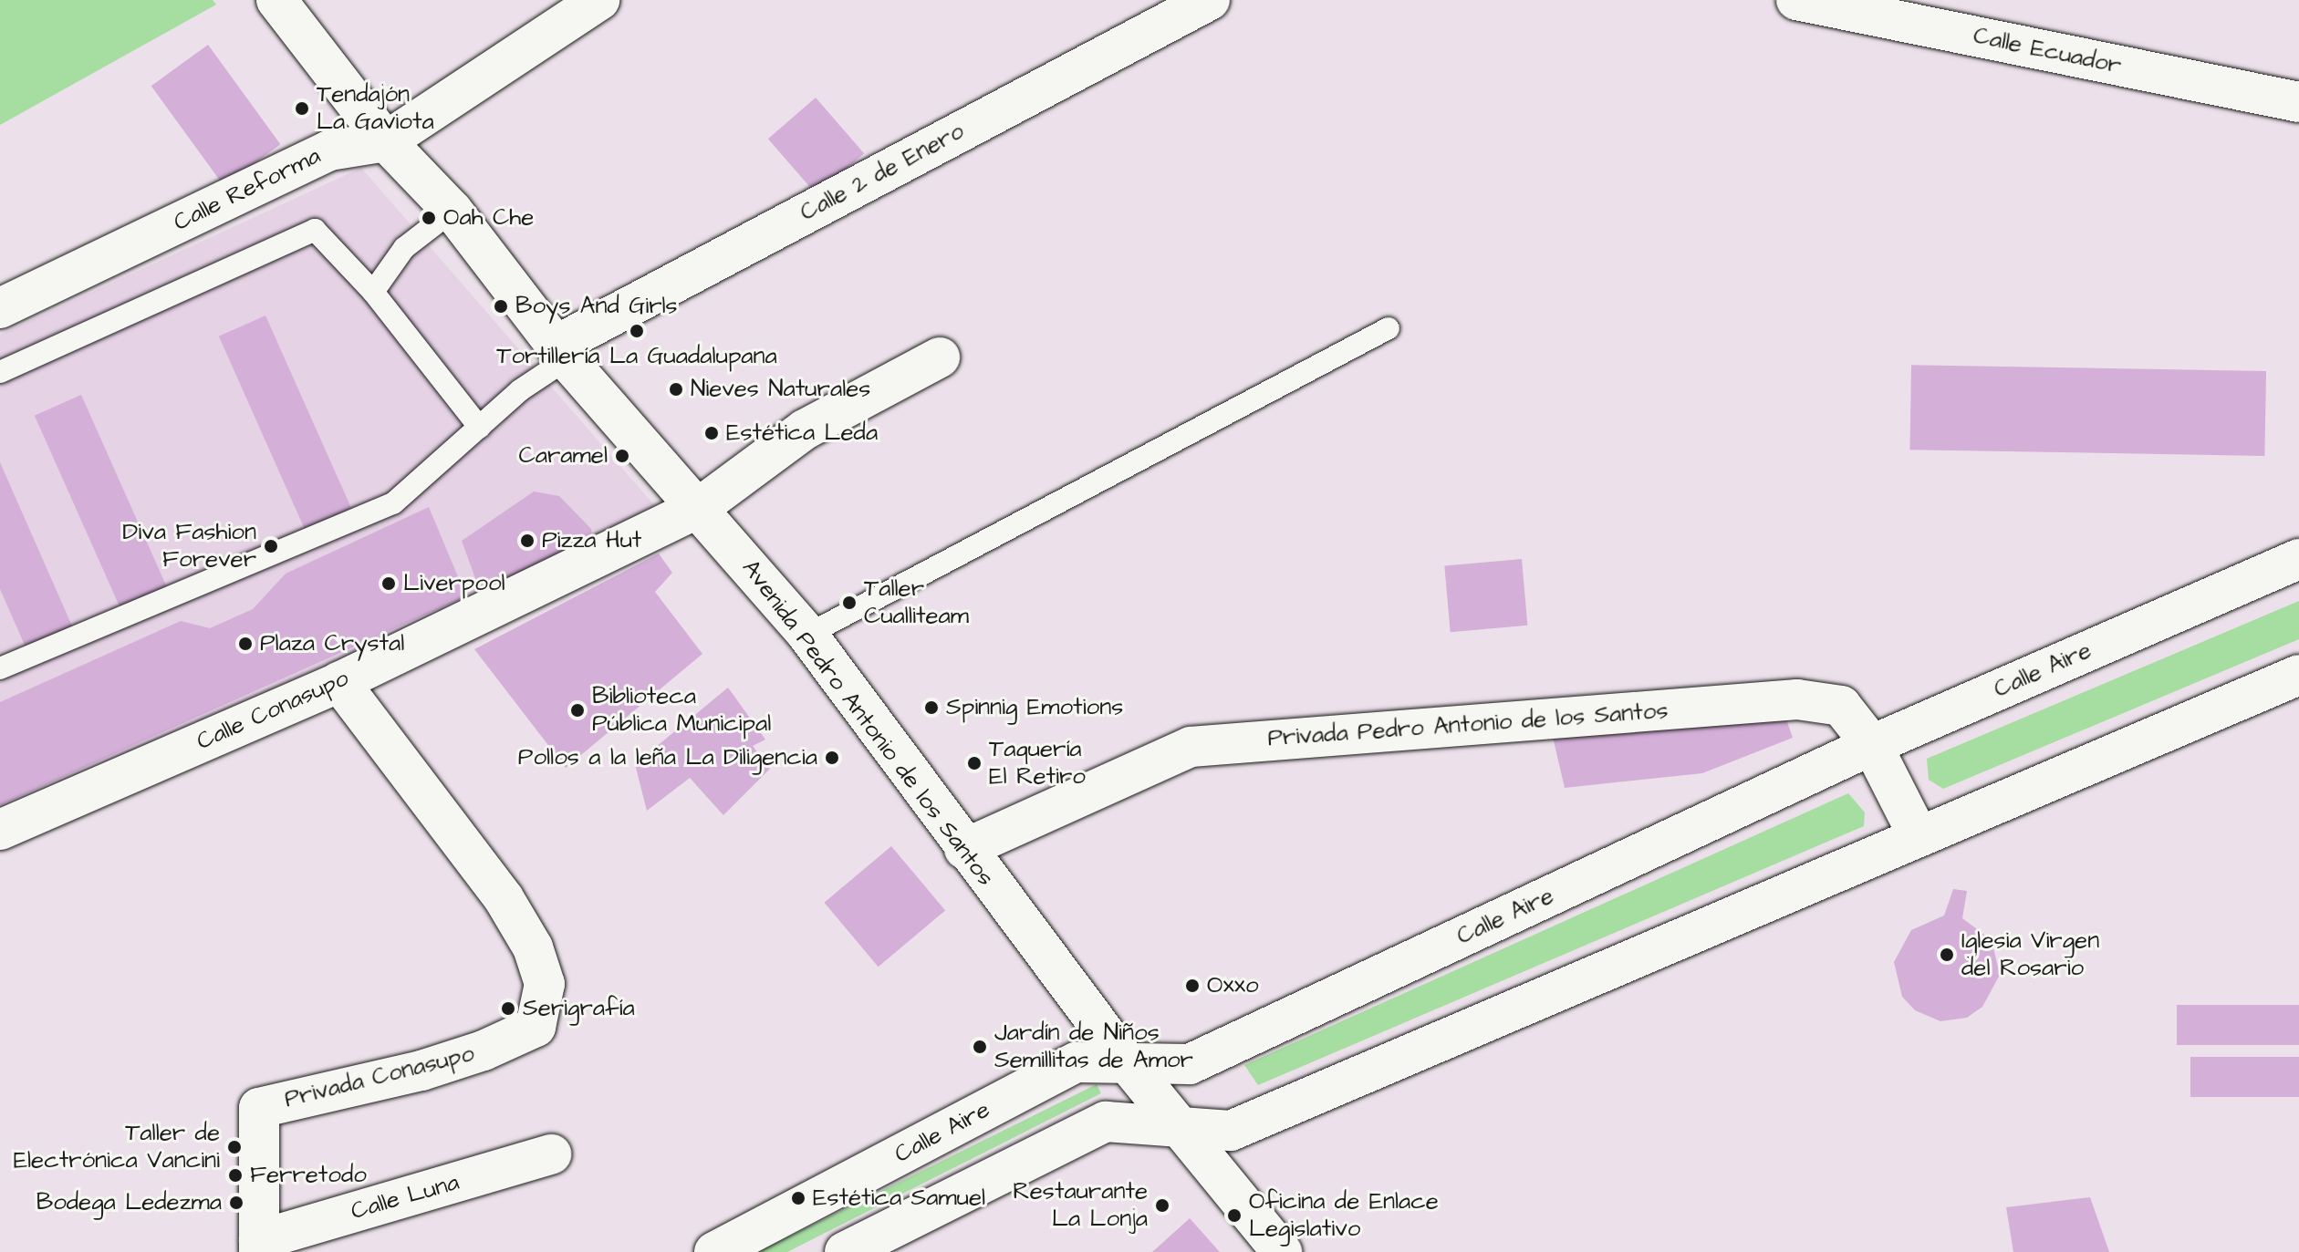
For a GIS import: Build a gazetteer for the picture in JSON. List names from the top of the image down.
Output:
{
  "streets": {
    "street": [
      "Calle Ecuador",
      "Calle 2 de Enero",
      "Calle Reforma",
      "Calle Aire",
      "Calle Conasupo",
      "Avenida Pedro Antonio de los Santos",
      "Privada Pedro Antonio de los Santos",
      "Privada Conasupo",
      "Calle Luna"
    ]
  },
  "crossings": [
    ["Calle 2 de Enero", "Avenida Pedro Antonio de los Santos"],
    ["Calle Reforma", "Avenida Pedro Antonio de los Santos"],
    ["Calle Aire", "Avenida Pedro Antonio de los Santos"],
    ["Calle Aire", "Privada Pedro Antonio de los Santos"],
    ["Calle Conasupo", "Avenida Pedro Antonio de los Santos"],
    ["Calle Conasupo", "Privada Conasupo"],
    ["Avenida Pedro Antonio de los Santos", "Privada Pedro Antonio de los Santos"],
    ["Privada Conasupo", "Calle Luna"]
  ],
  "places": [
    "Tendajón La Gaviota",
    "Oah Che",
    "Boys And Girls",
    "Tortillería La Guadalupana",
    "Nieves Naturales",
    "Estética Leda",
    "Caramel",
    "Pizza Hut",
    "Diva Fashion Forever",
    "Liverpool",
    "Taller Cualliteam",
    "Plaza Crystal",
    "Spinnig Emotions",
    "Biblioteca Pública Municipal",
    "Pollos a la leña La Diligencia",
    "Taquería El Retiro",
    "Iglesia Virgen del Rosario",
    "Oxxo",
    "Serigrafía",
    "Jardín de Niños Semillitas de Amor",
    "Taller de Electrónica Vancini",
    "Ferretodo",
    "Estética Samuel",
    "Bodega Ledezma",
    "Restaurante La Lonja",
    "Oficina de Enlace Legislativo"
  ]
}
